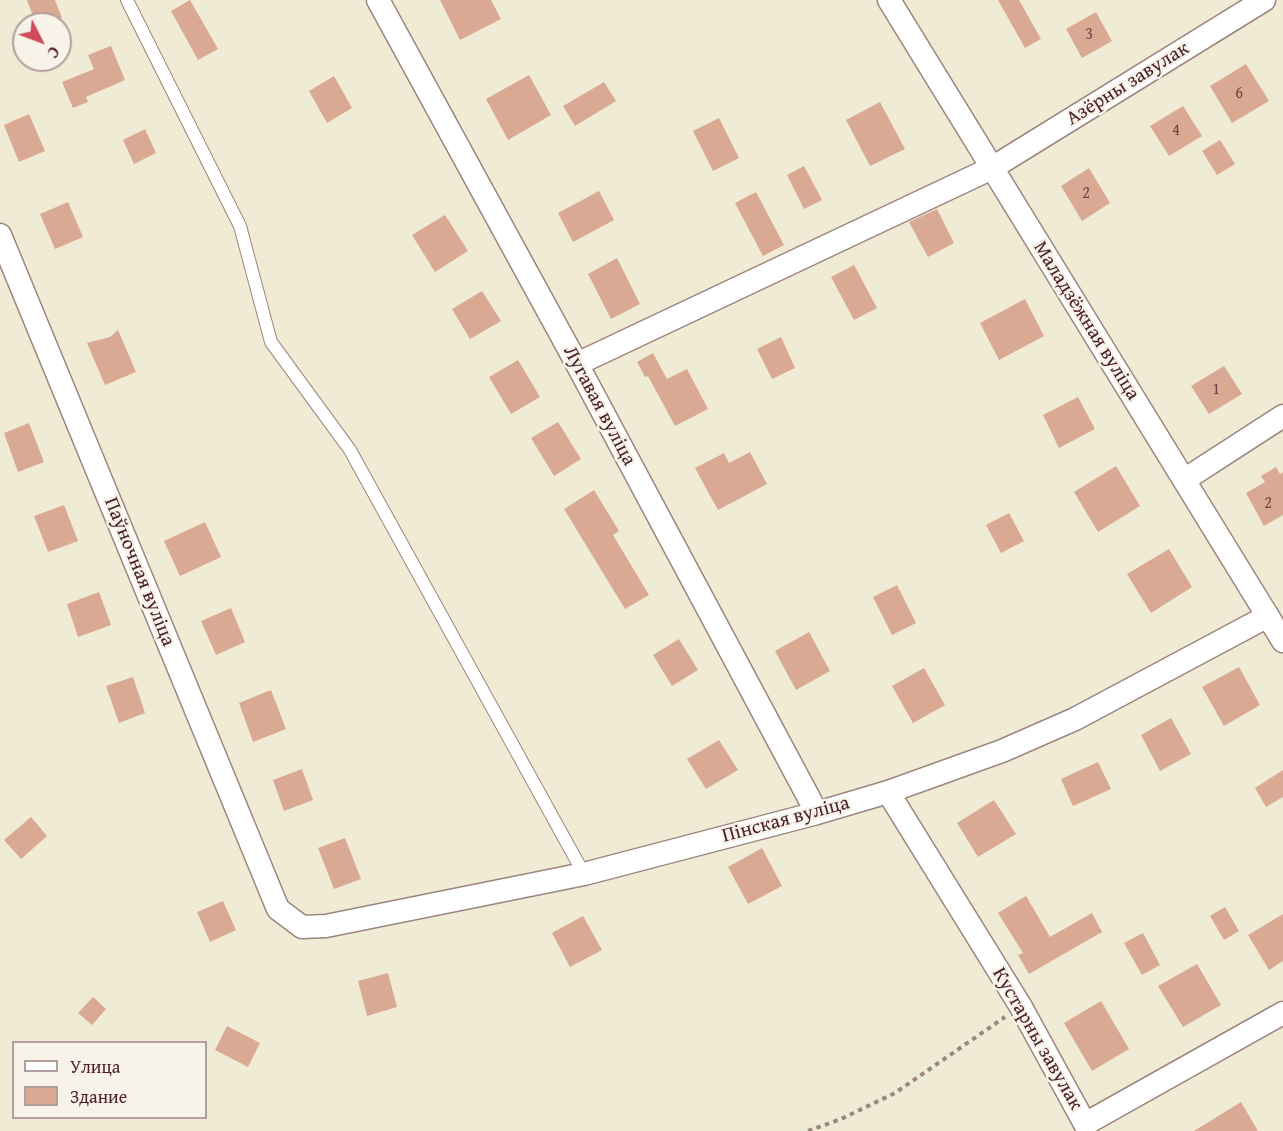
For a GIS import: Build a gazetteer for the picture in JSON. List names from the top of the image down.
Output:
{
  "streets": {
    "street": [
      "Азёрны завулак",
      "Маладзёжная вуліца",
      "Лугавая вуліца",
      "Паўночная вуліца",
      "Пінская вуліца",
      "Кустарны завулак"
    ]
  },
  "crossings": [
    ["Азёрны завулак", "Маладзёжная вуліца"],
    ["Азёрны завулак", "Лугавая вуліца"],
    ["Маладзёжная вуліца", "Пінская вуліца"],
    ["Лугавая вуліца", "Пінская вуліца"],
    ["Паўночная вуліца", "Пінская вуліца"],
    ["Пінская вуліца", "Кустарны завулак"]
  ],
  "house_numbers": [
    "3",
    "6",
    "4",
    "2",
    "1",
    "2"
  ],
  "legend": ["Улица", "Здание"],
  "north": "bottom right"
}
